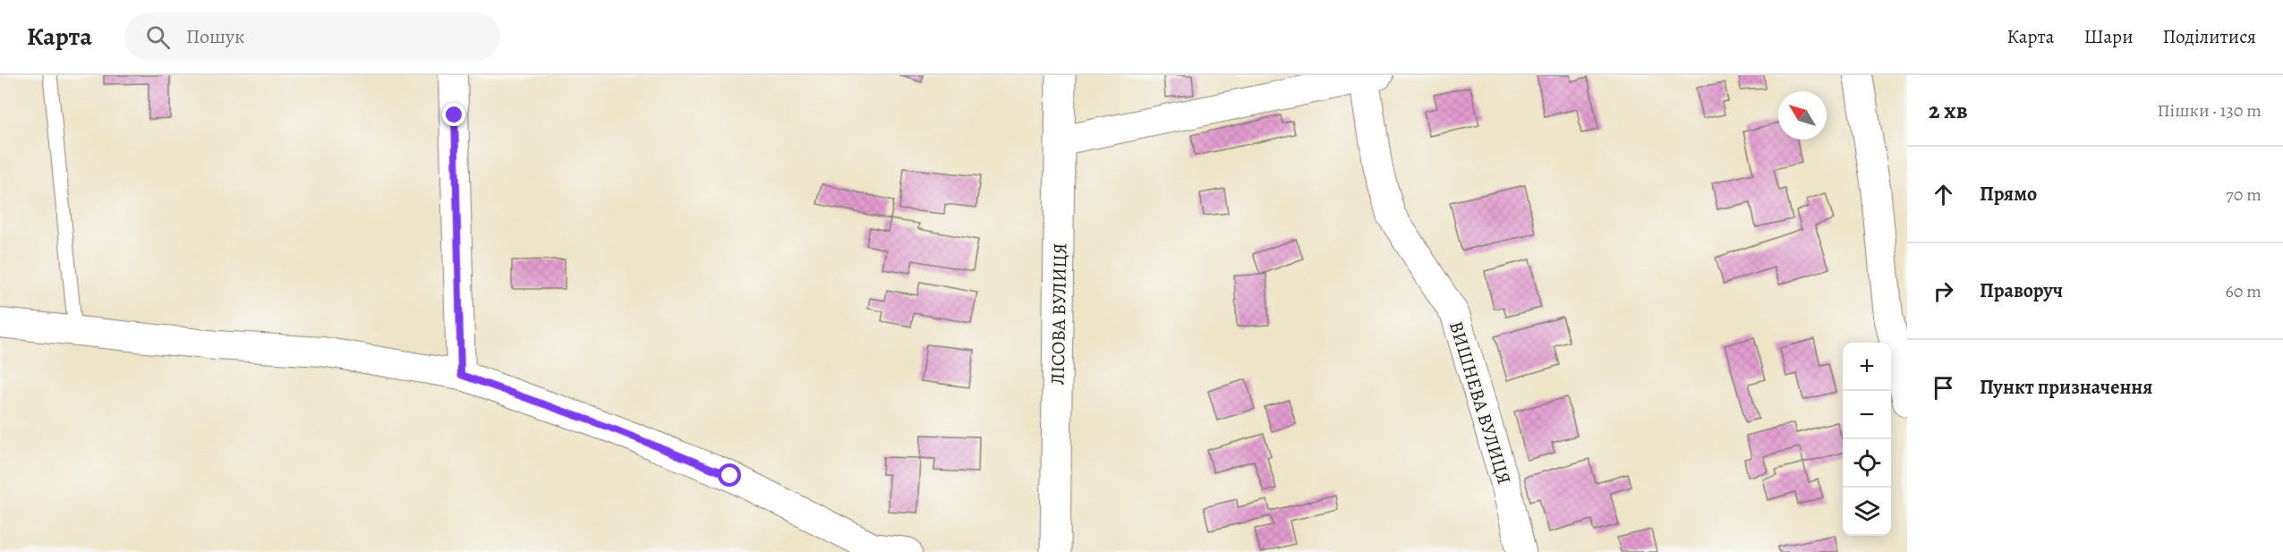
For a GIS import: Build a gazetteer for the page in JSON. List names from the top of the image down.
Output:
{
  "streets": {
    "street": ["ЛІСОВА ВУЛИЦЯ", "ВИШНЕВА ВУЛИЦЯ"]
  },
  "north": "top left",
  "page": {
    "header": "Карта",
    "search": "Пошук",
    "nav": ["Карта", "Шари", "Поділитися"],
    "heading": ["2 хв", "Пішки · 130 m"],
    "list": [
      ["Прямо", "70 m"],
      ["Праворуч", "60 m"],
      "Пункт призначення"
    ],
    "map_buttons": ["+", "−"]
  }
}
